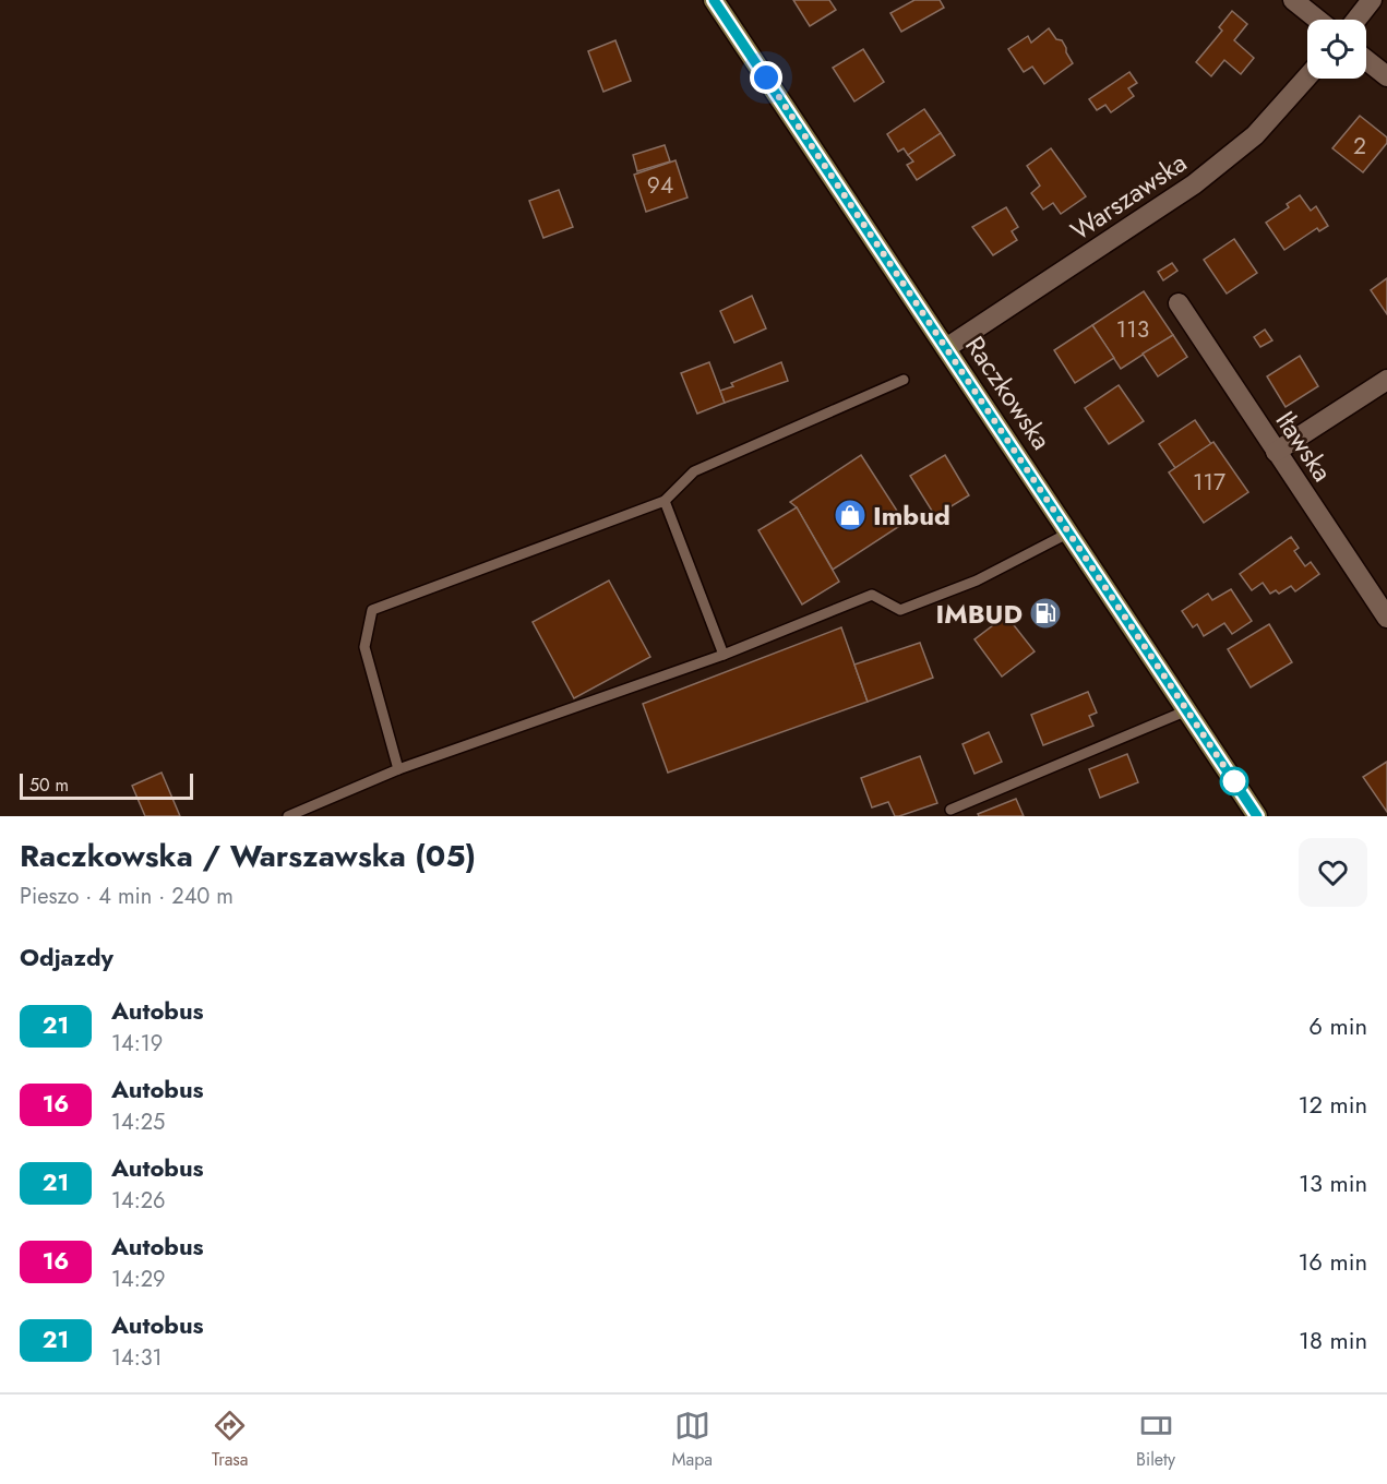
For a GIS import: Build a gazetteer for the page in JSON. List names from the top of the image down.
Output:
{
  "streets": {
    "street": ["Warszawska", "Raczkowska", "Iławska"]
  },
  "crossings": [
    ["Warszawska", "Raczkowska"]
  ],
  "places": {
    "shop": ["Imbud"],
    "fuel station": ["IMBUD"]
  },
  "lines": ["bus line 21"],
  "house_numbers": [
    "2",
    "94",
    "113",
    "117"
  ],
  "scale_bar": "50 m",
  "page": {
    "scale": "50 m",
    "heading": [
      ["Raczkowska / Warszawska (05)", "Pieszo · 4 min · 240 m"],
      "Odjazdy"
    ],
    "list": [
      {
        "mark": "21",
        "name": "Autobus",
        "note": "14:19",
        "value": "6 min"
      },
      {
        "mark": "16",
        "name": "Autobus",
        "note": "14:25",
        "value": "12 min"
      },
      {
        "mark": "21",
        "name": "Autobus",
        "note": "14:26",
        "value": "13 min"
      },
      {
        "mark": "16",
        "name": "Autobus",
        "note": "14:29",
        "value": "16 min"
      },
      {
        "mark": "21",
        "name": "Autobus",
        "note": "14:31",
        "value": "18 min"
      }
    ],
    "tabs": ["Trasa", "Mapa", "Bilety"]
  }
}
